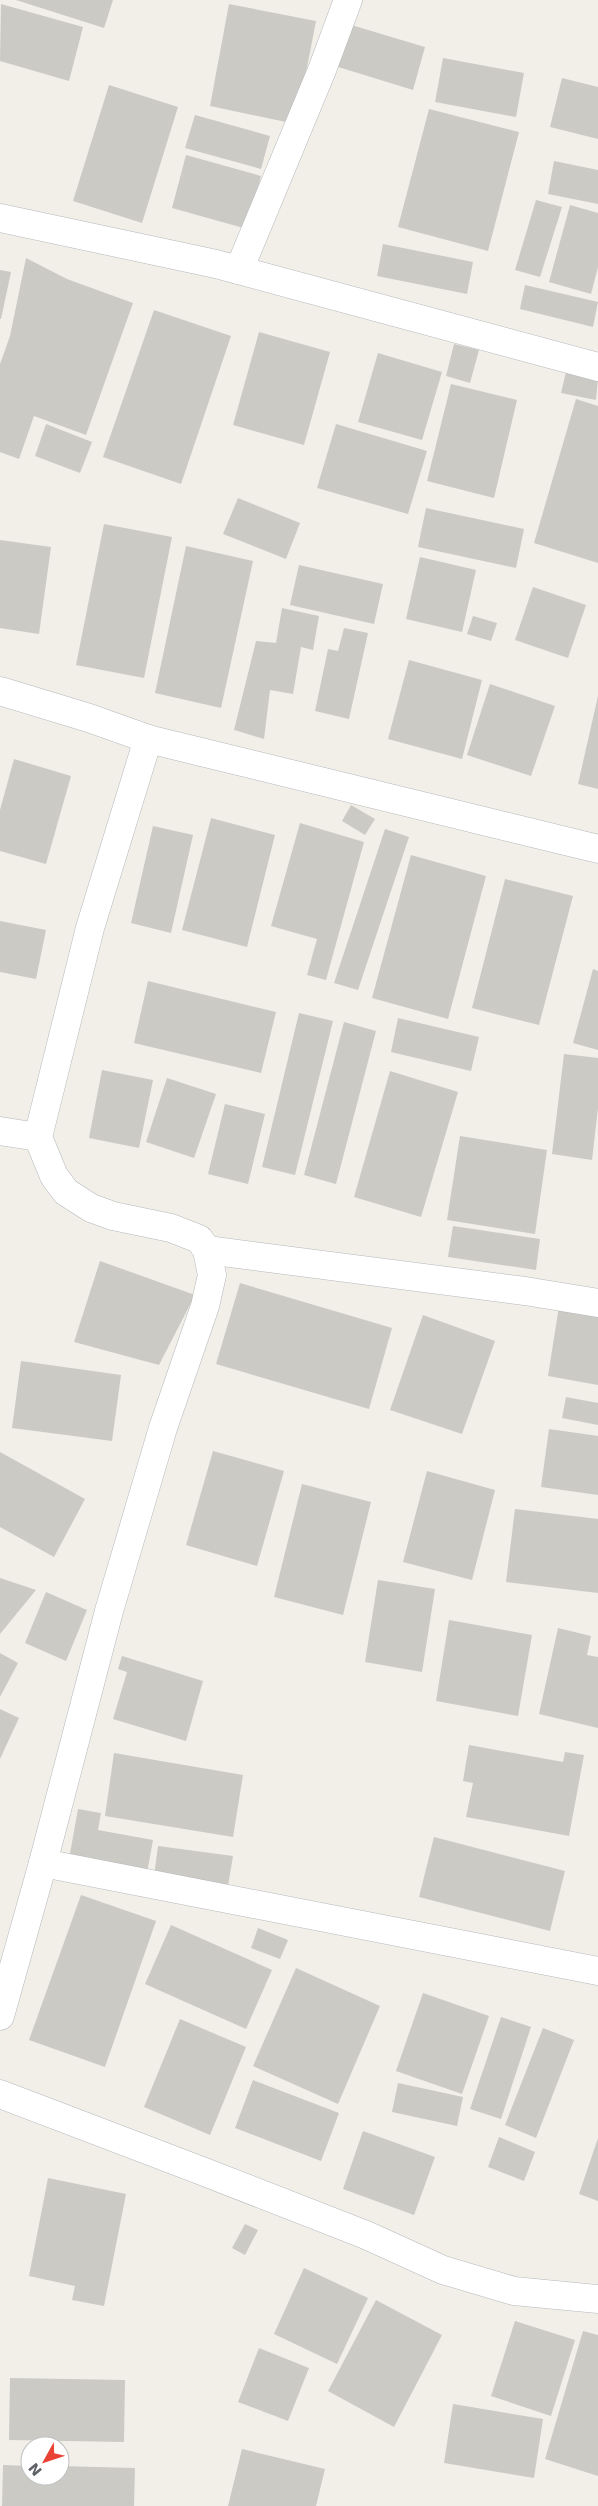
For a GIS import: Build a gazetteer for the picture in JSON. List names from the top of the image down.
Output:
{
  "north": "bottom left"
}
